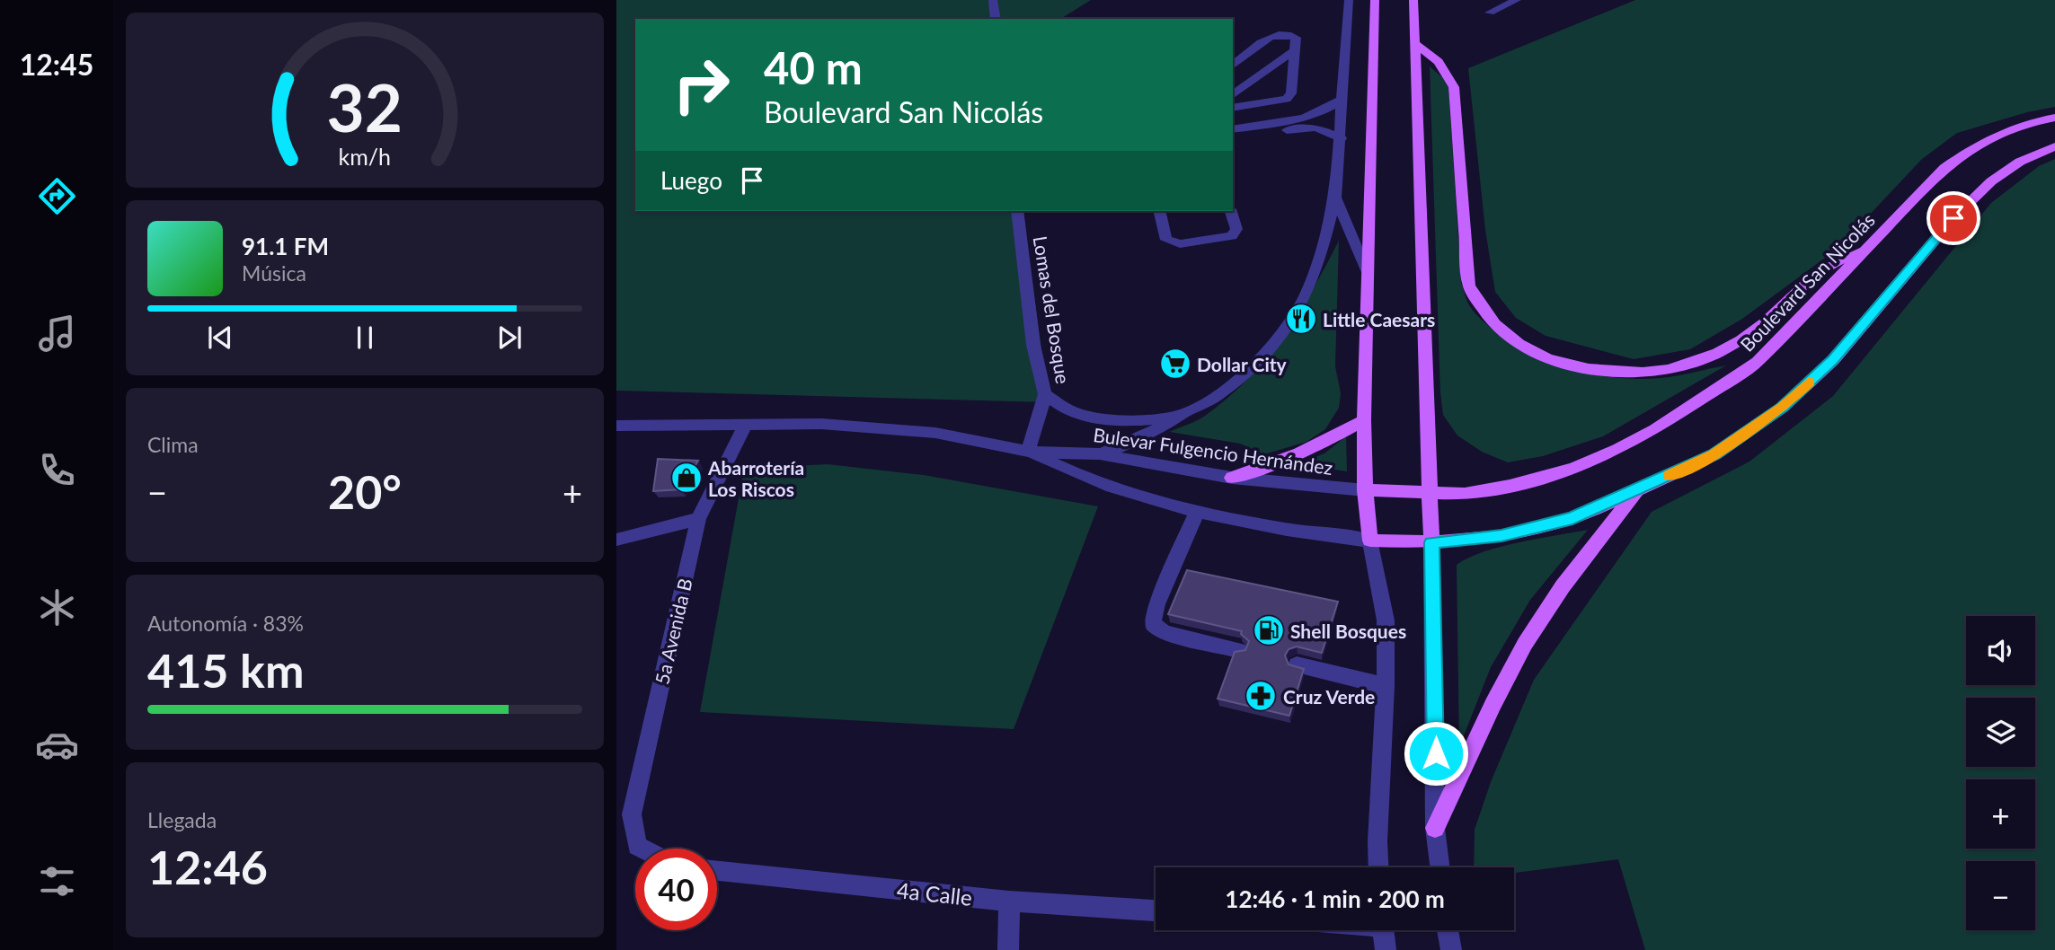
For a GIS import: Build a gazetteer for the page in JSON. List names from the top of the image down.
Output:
{
  "streets": {
    "main road": ["Boulevard San Nicolás", "Bulevar Fulgencio Hernández"],
    "street": ["Lomas del Bosque", "5a Avenida B", "4a Calle"]
  },
  "crossings": [
    ["Boulevard San Nicolás", "Bulevar Fulgencio Hernández"],
    ["Lomas del Bosque", "Bulevar Fulgencio Hernández"],
    ["Bulevar Fulgencio Hernández", "5a Avenida B"]
  ],
  "places": {
    "restaurant": ["Little Caesars"],
    "supermarket": ["Dollar City"],
    "shop": ["Abarrotería Los Riscos"],
    "fuel station": ["Shell Bosques"],
    "pharmacy": ["Cruz Verde"]
  },
  "page": {
    "tabs": "12:45",
    "turn": ["40 m", "Boulevard San Nicolás"],
    "then": "Luego",
    "song": ["91.1 FM", "Música"],
    "tile": [
      "Clima",
      ["Autonomía · 83%", "415 km"],
      ["Llegada", "12:46"]
    ],
    "heat": ["−", "20°", "+"],
    "map_buttons": ["+", "−"],
    "limit": "40",
    "trip": "12:46 · 1 min · 200 m",
    "gauge": ["32", "km/h"]
  }
}
